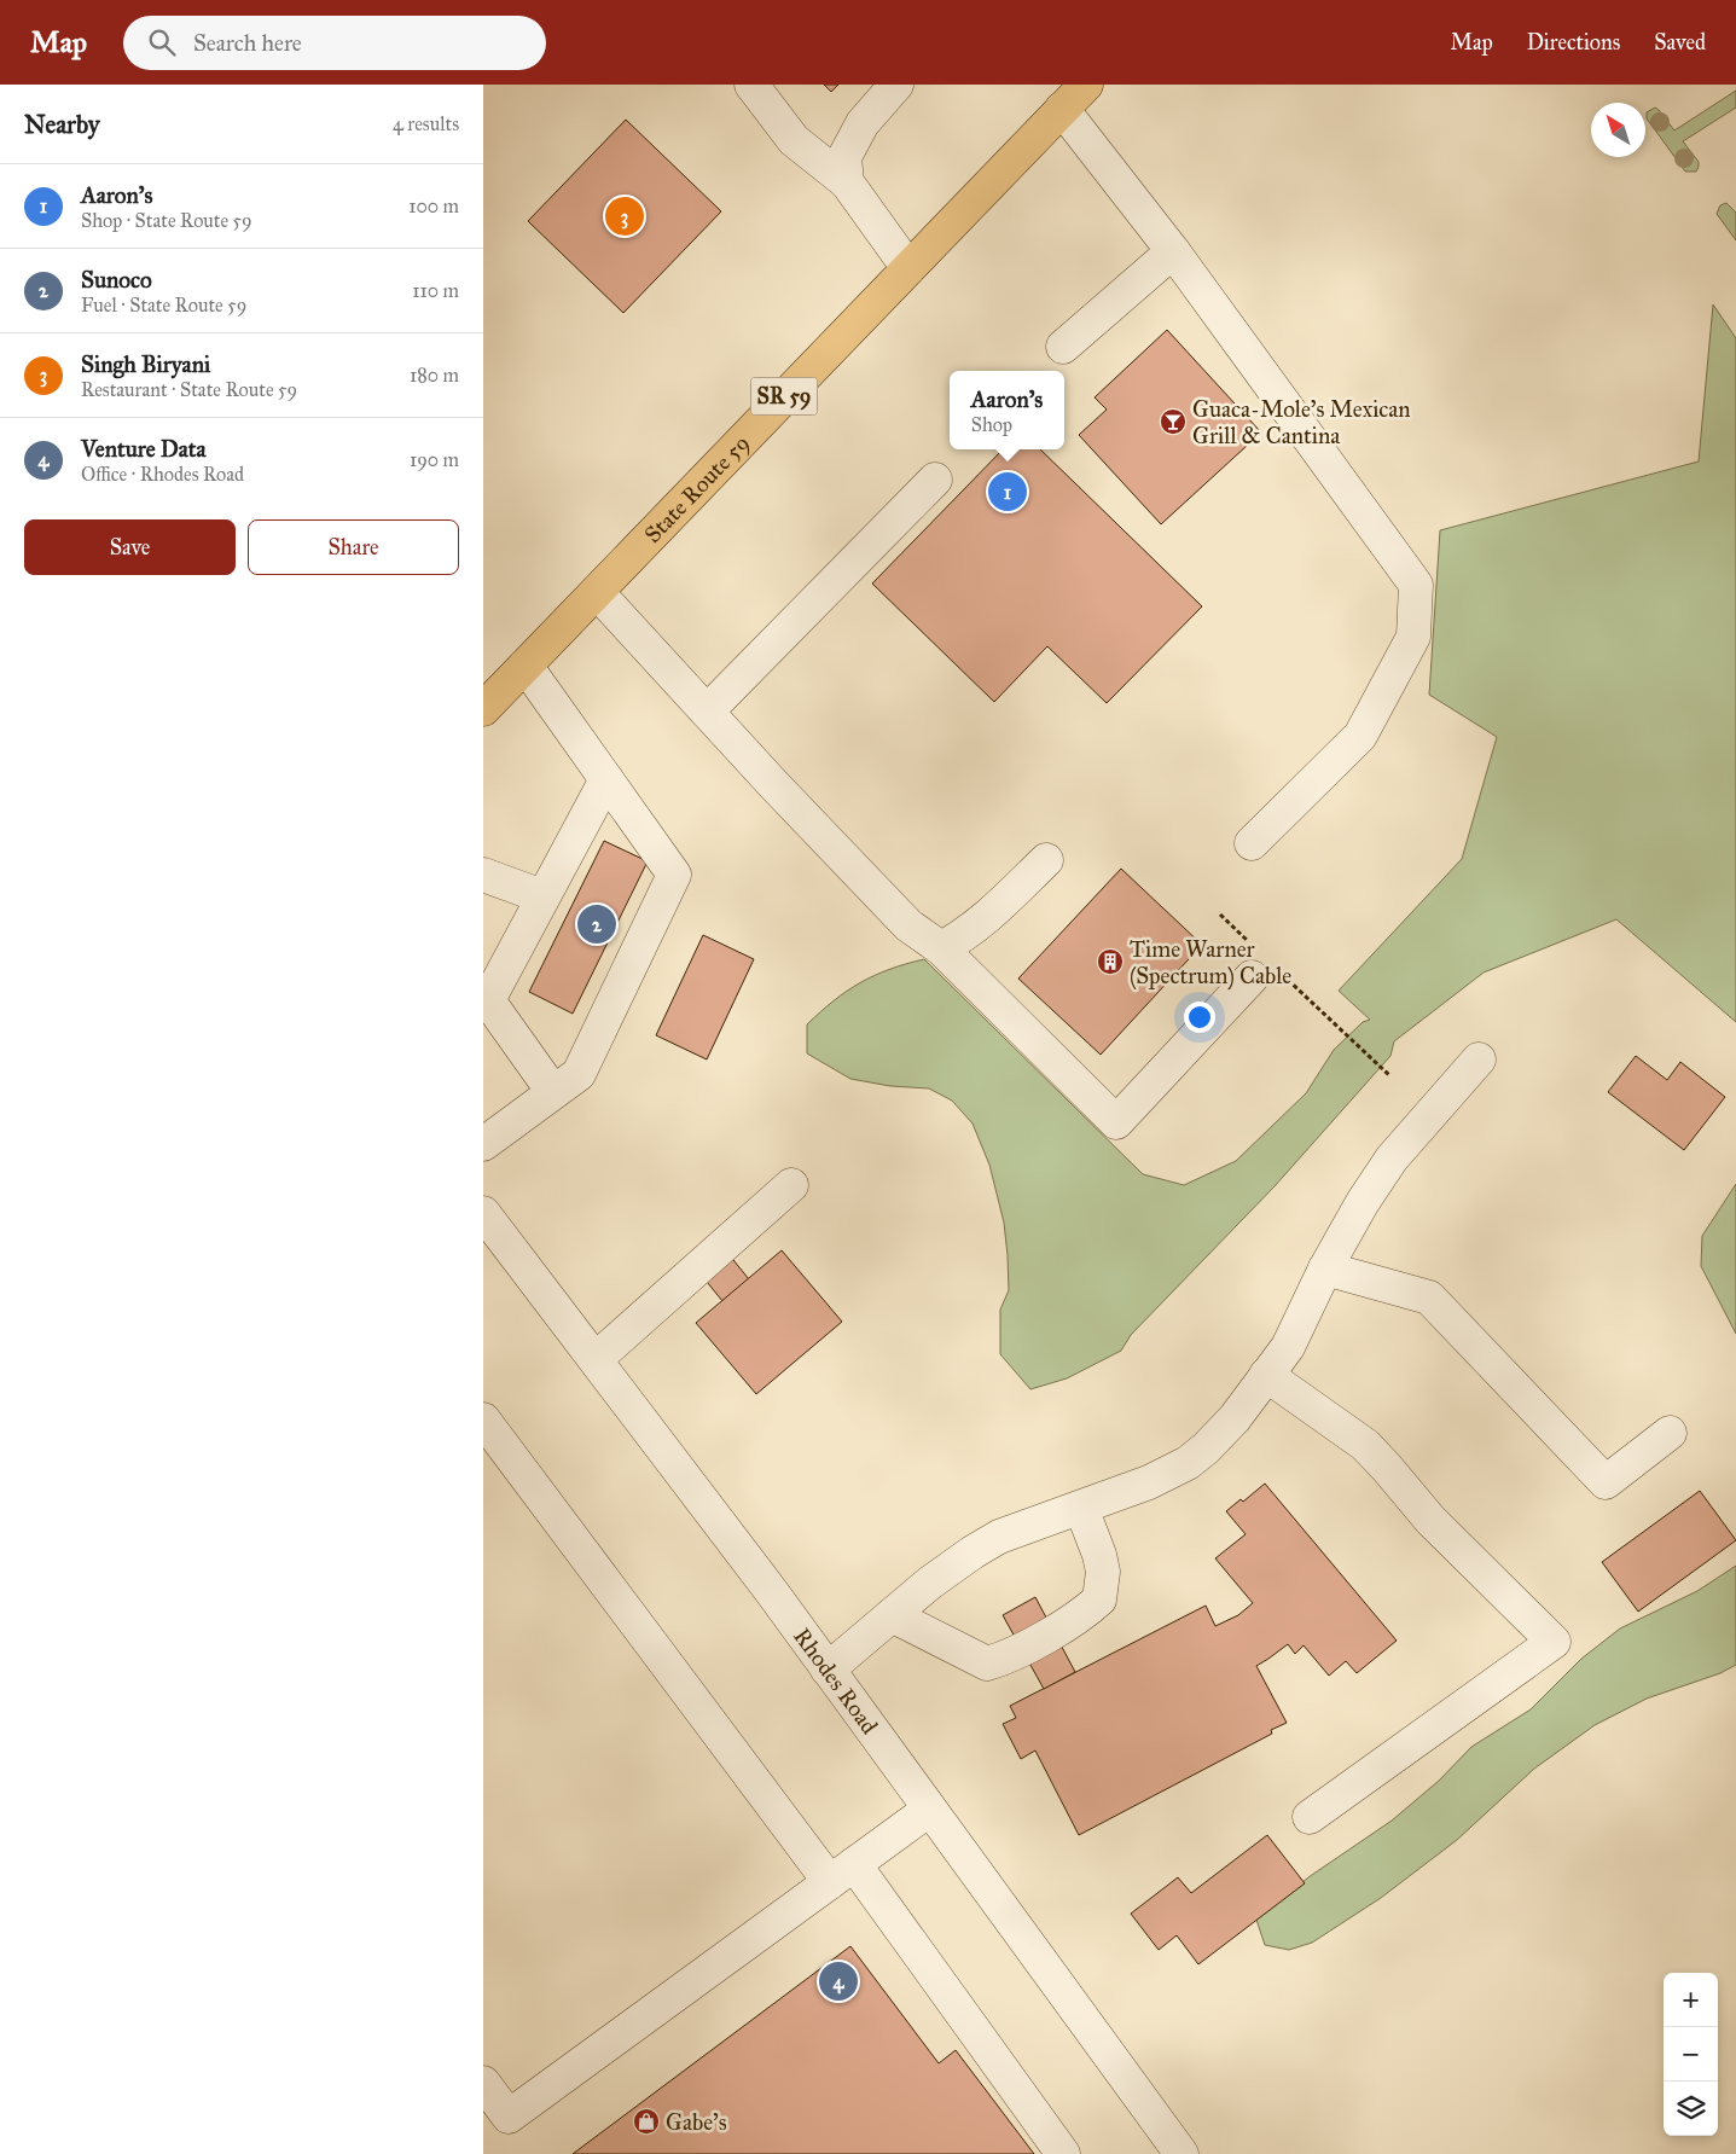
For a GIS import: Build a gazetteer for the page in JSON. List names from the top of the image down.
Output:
{
  "streets": {
    "main road": ["SR 59", "State Route 59"],
    "street": ["Rhodes Road"]
  },
  "places": {
    "bar": ["Guaca-Mole's Mexican Grill & Cantina"],
    "building": ["Time Warner (Spectrum) Cable"],
    "shop": ["Gabe's"]
  },
  "north": "top left",
  "page": {
    "header": "Map",
    "search": "Search here",
    "nav": ["Map", "Directions", "Saved"],
    "heading": ["Nearby", "4 results"],
    "list": [
      {
        "mark": "1",
        "name": "Aaron's",
        "note": "Shop · State Route 59",
        "value": "100 m"
      },
      {
        "mark": "2",
        "name": "Sunoco",
        "note": "Fuel · State Route 59",
        "value": "110 m"
      },
      {
        "mark": "3",
        "name": "Singh Biryani",
        "note": "Restaurant · State Route 59",
        "value": "180 m"
      },
      {
        "mark": "4",
        "name": "Venture Data",
        "note": "Office · Rhodes Road",
        "value": "190 m"
      }
    ],
    "pins": [
      "3",
      "1",
      "2",
      "4"
    ],
    "popup": ["Aaron's", "Shop"],
    "buttons": ["Save", "Share"],
    "map_buttons": ["+", "−"]
  }
}
